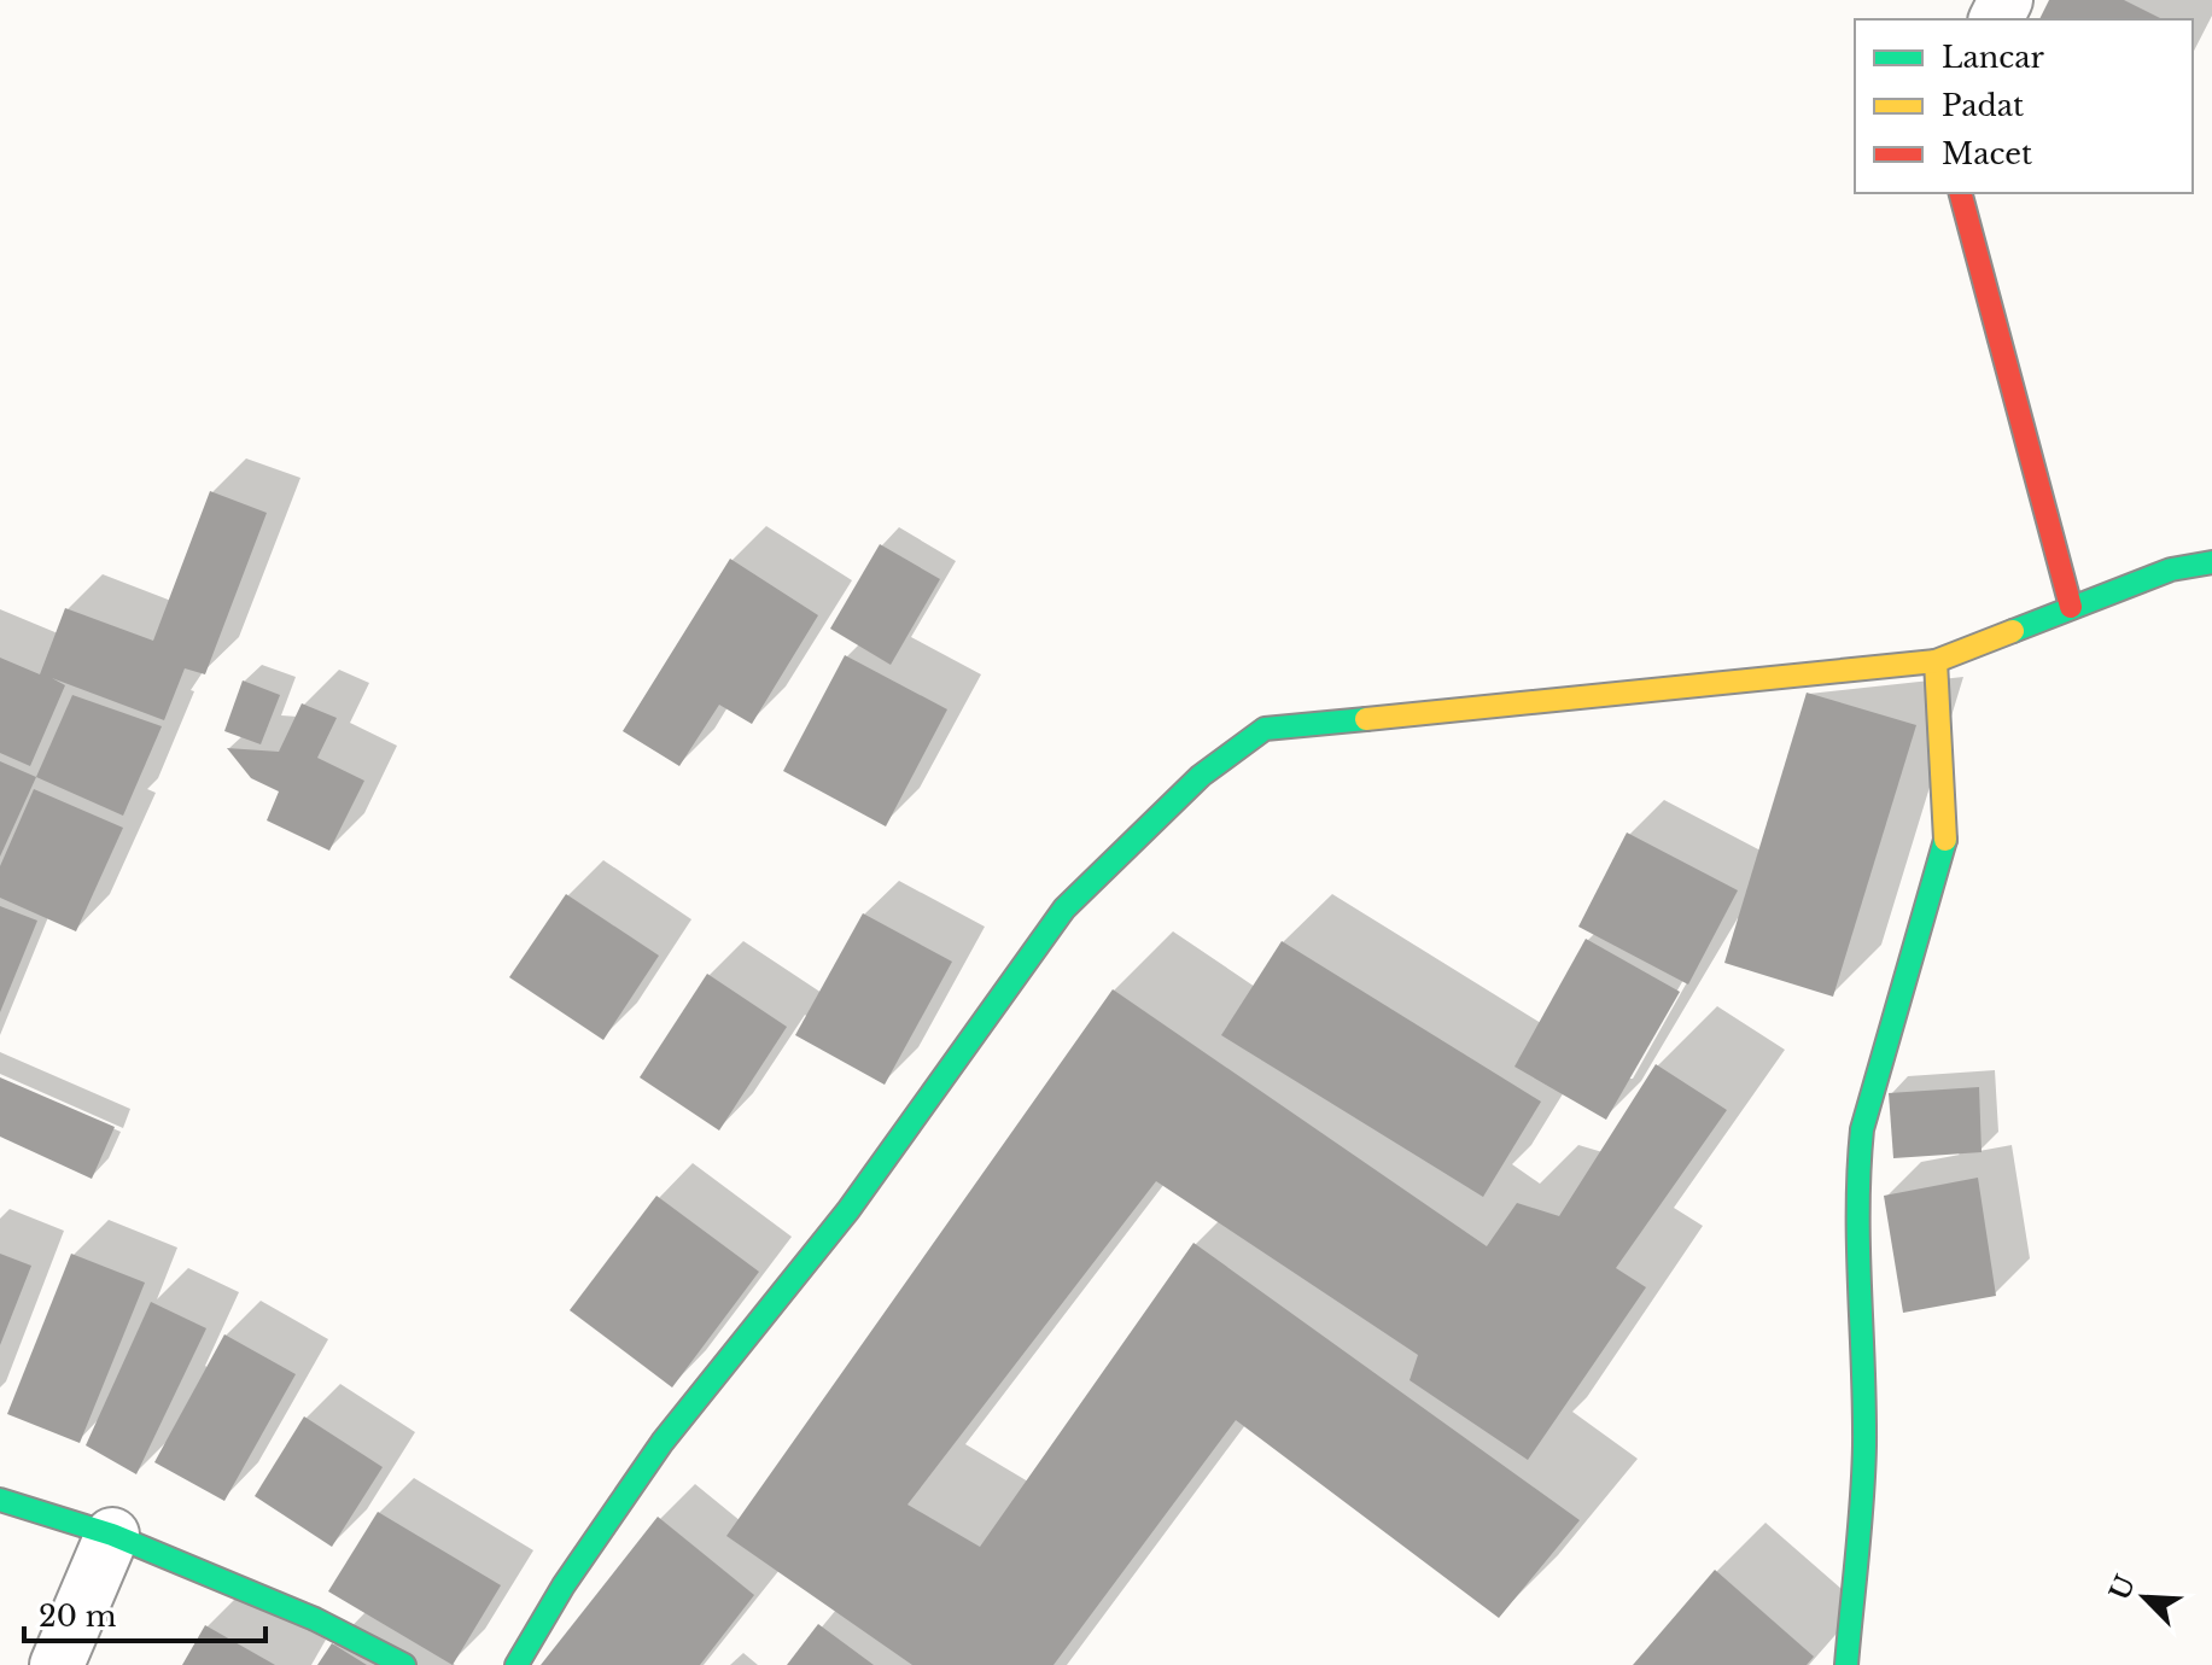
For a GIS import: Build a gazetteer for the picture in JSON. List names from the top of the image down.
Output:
{
  "legend": ["Lancar", "Padat", "Macet"],
  "scale_bar": "20 m",
  "north": "top left"
}
